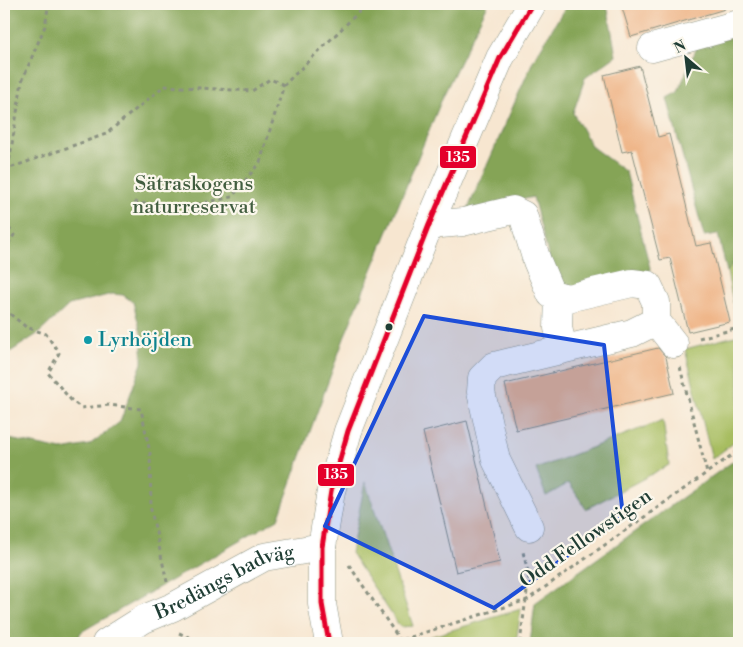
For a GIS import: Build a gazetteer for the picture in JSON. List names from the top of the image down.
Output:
{
  "streets": {
    "street": ["Bredängs badväg"],
    "path": ["Odd Fellowstigen"]
  },
  "parks": ["Sätraskogens naturreservat"],
  "places": ["Lyrhöjden"],
  "lines": ["transit line 135"],
  "north": "top left"
}
